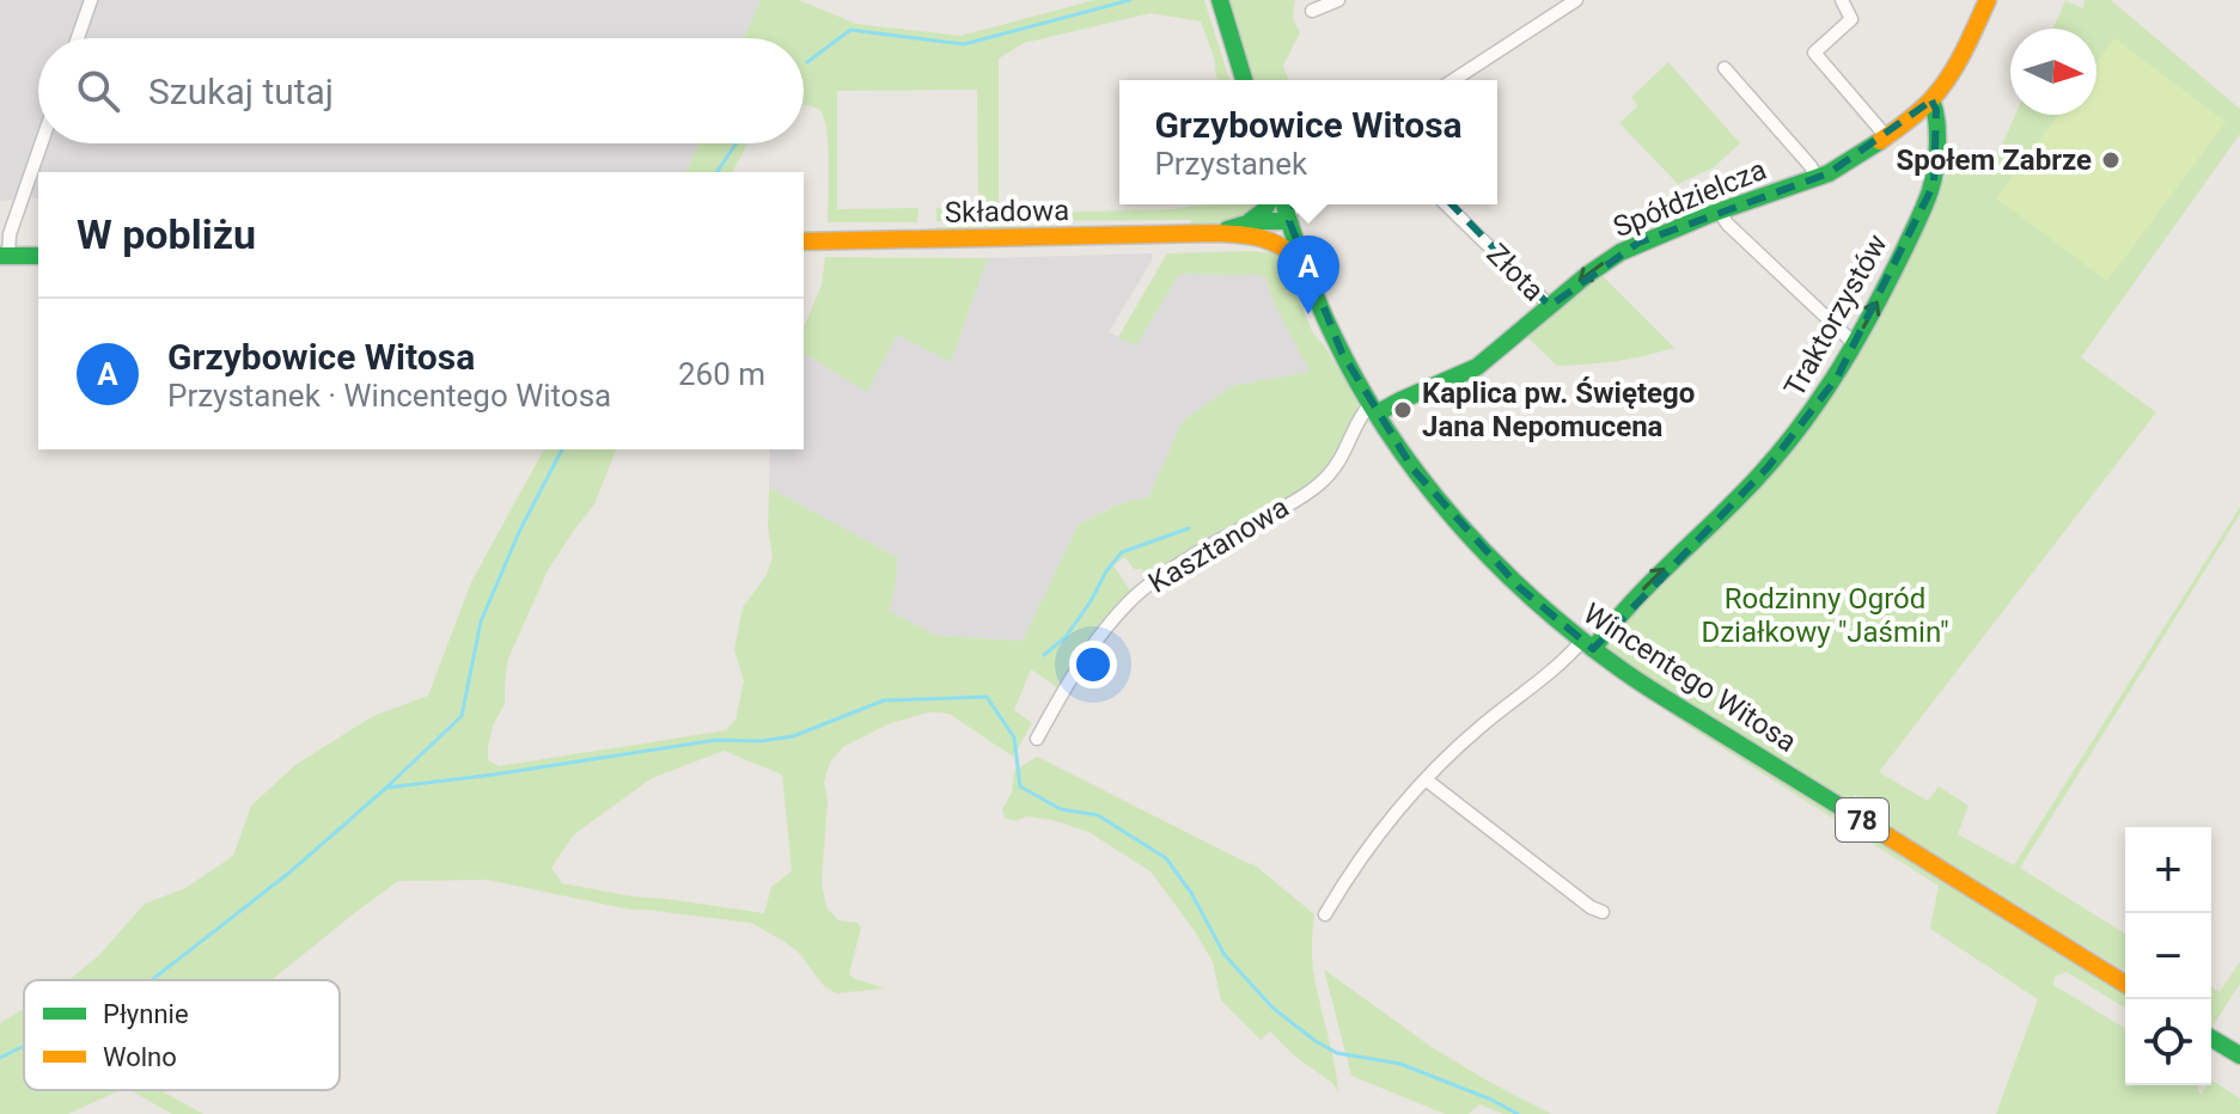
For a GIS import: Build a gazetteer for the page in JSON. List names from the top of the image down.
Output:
{
  "streets": {
    "main road": [
      "Spółdzielcza",
      "Składowa",
      "Traktorzystów",
      "Wincentego Witosa",
      "78"
    ],
    "street": ["Złota", "Kasztanowa"]
  },
  "crossings": [
    ["Spółdzielcza", "Złota"],
    ["Spółdzielcza", "Traktorzystów"],
    ["Spółdzielcza", "Kasztanowa"],
    ["Spółdzielcza", "Wincentego Witosa"],
    ["Składowa", "Wincentego Witosa"],
    ["Traktorzystów", "Wincentego Witosa"],
    ["Kasztanowa", "Wincentego Witosa"]
  ],
  "one_way": ["Traktorzystów"],
  "parks": ["Rodzinny Ogród Działkowy \"Jaśmin\""],
  "places": ["Społem Zabrze", "Kaplica pw. Świętego Jana Nepomucena"],
  "legend": ["Płynnie", "Wolno"],
  "north": "right",
  "page": {
    "search": "Szukaj tutaj",
    "popup": ["Grzybowice Witosa", "Przystanek"],
    "heading": "W pobliżu",
    "pins": "A",
    "list": [
      {
        "mark": "A",
        "name": "Grzybowice Witosa",
        "note": "Przystanek · Wincentego Witosa",
        "value": "260 m"
      }
    ],
    "map_buttons": ["+", "−"]
  }
}
